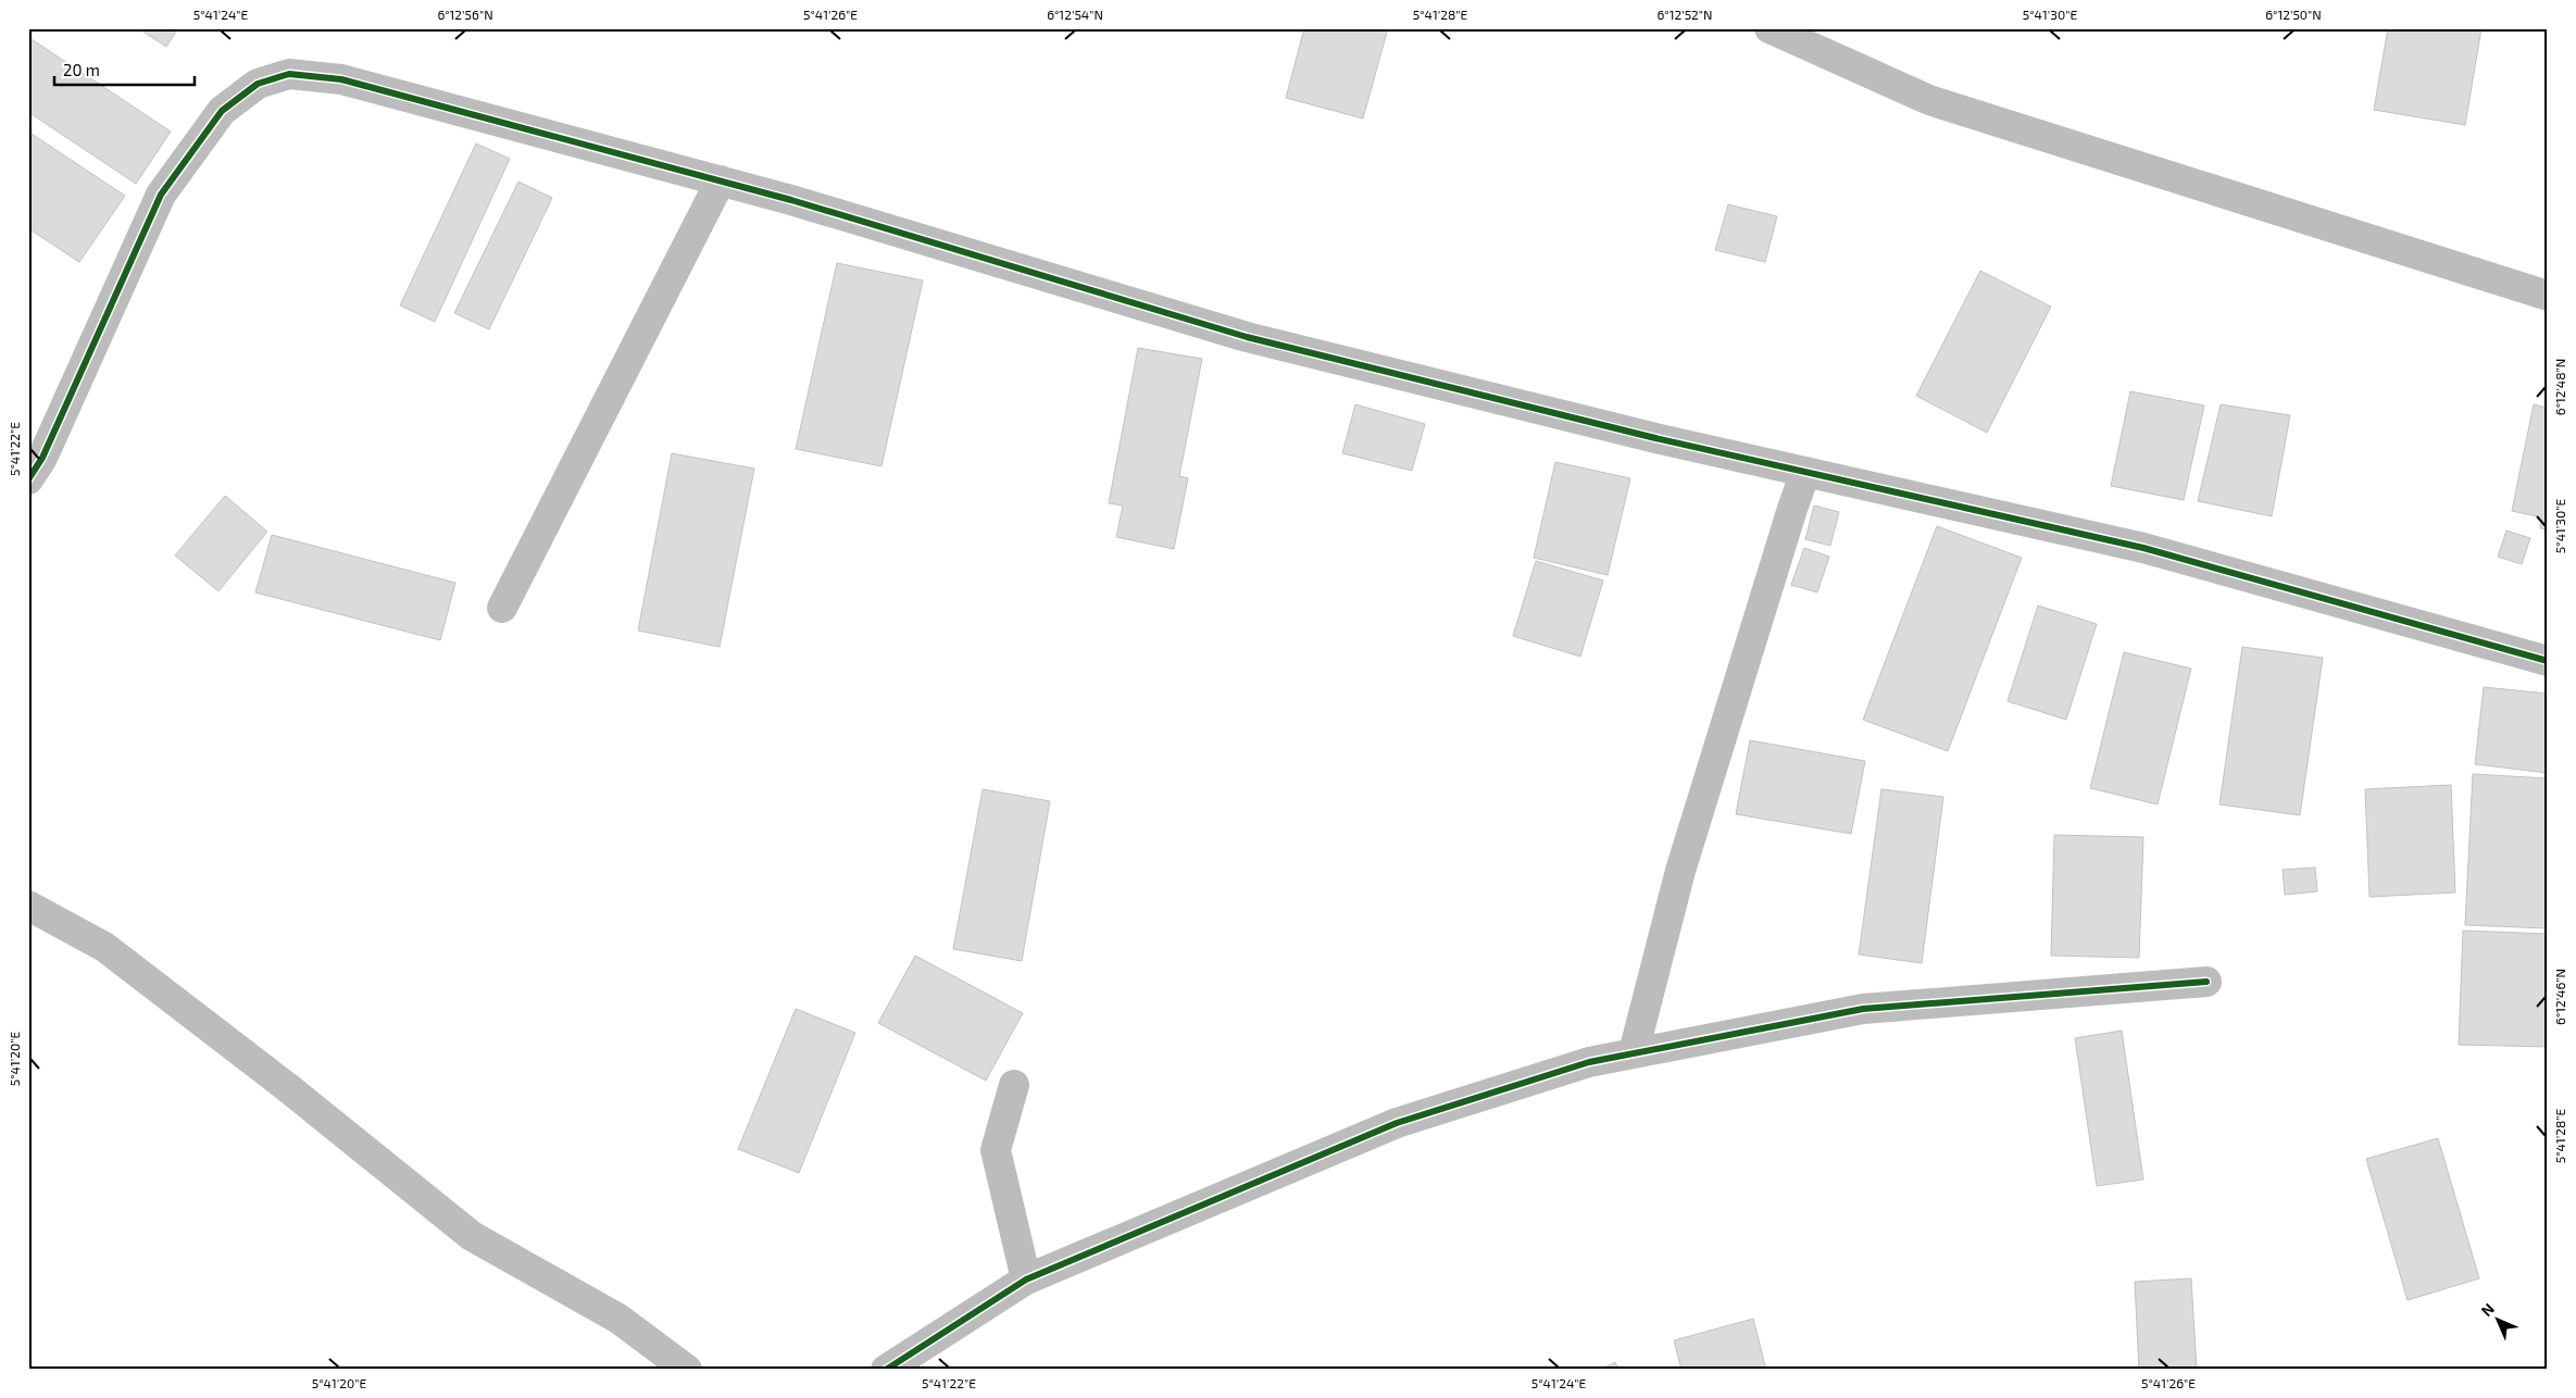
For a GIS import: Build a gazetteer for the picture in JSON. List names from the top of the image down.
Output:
{
  "scale_bar": "20 m",
  "north": "top left",
  "coordinates": [
    "5°41'24\"E",
    "6°12'56\"N",
    "5°41'26\"E",
    "6°12'54\"N",
    "5°41'28\"E",
    "6°12'52\"N",
    "5°41'30\"E",
    "6°12'50\"N",
    "6°12'48\"N",
    "5°41'22\"E",
    "6°12'46\"N",
    "5°41'20\"E"
  ]
}
